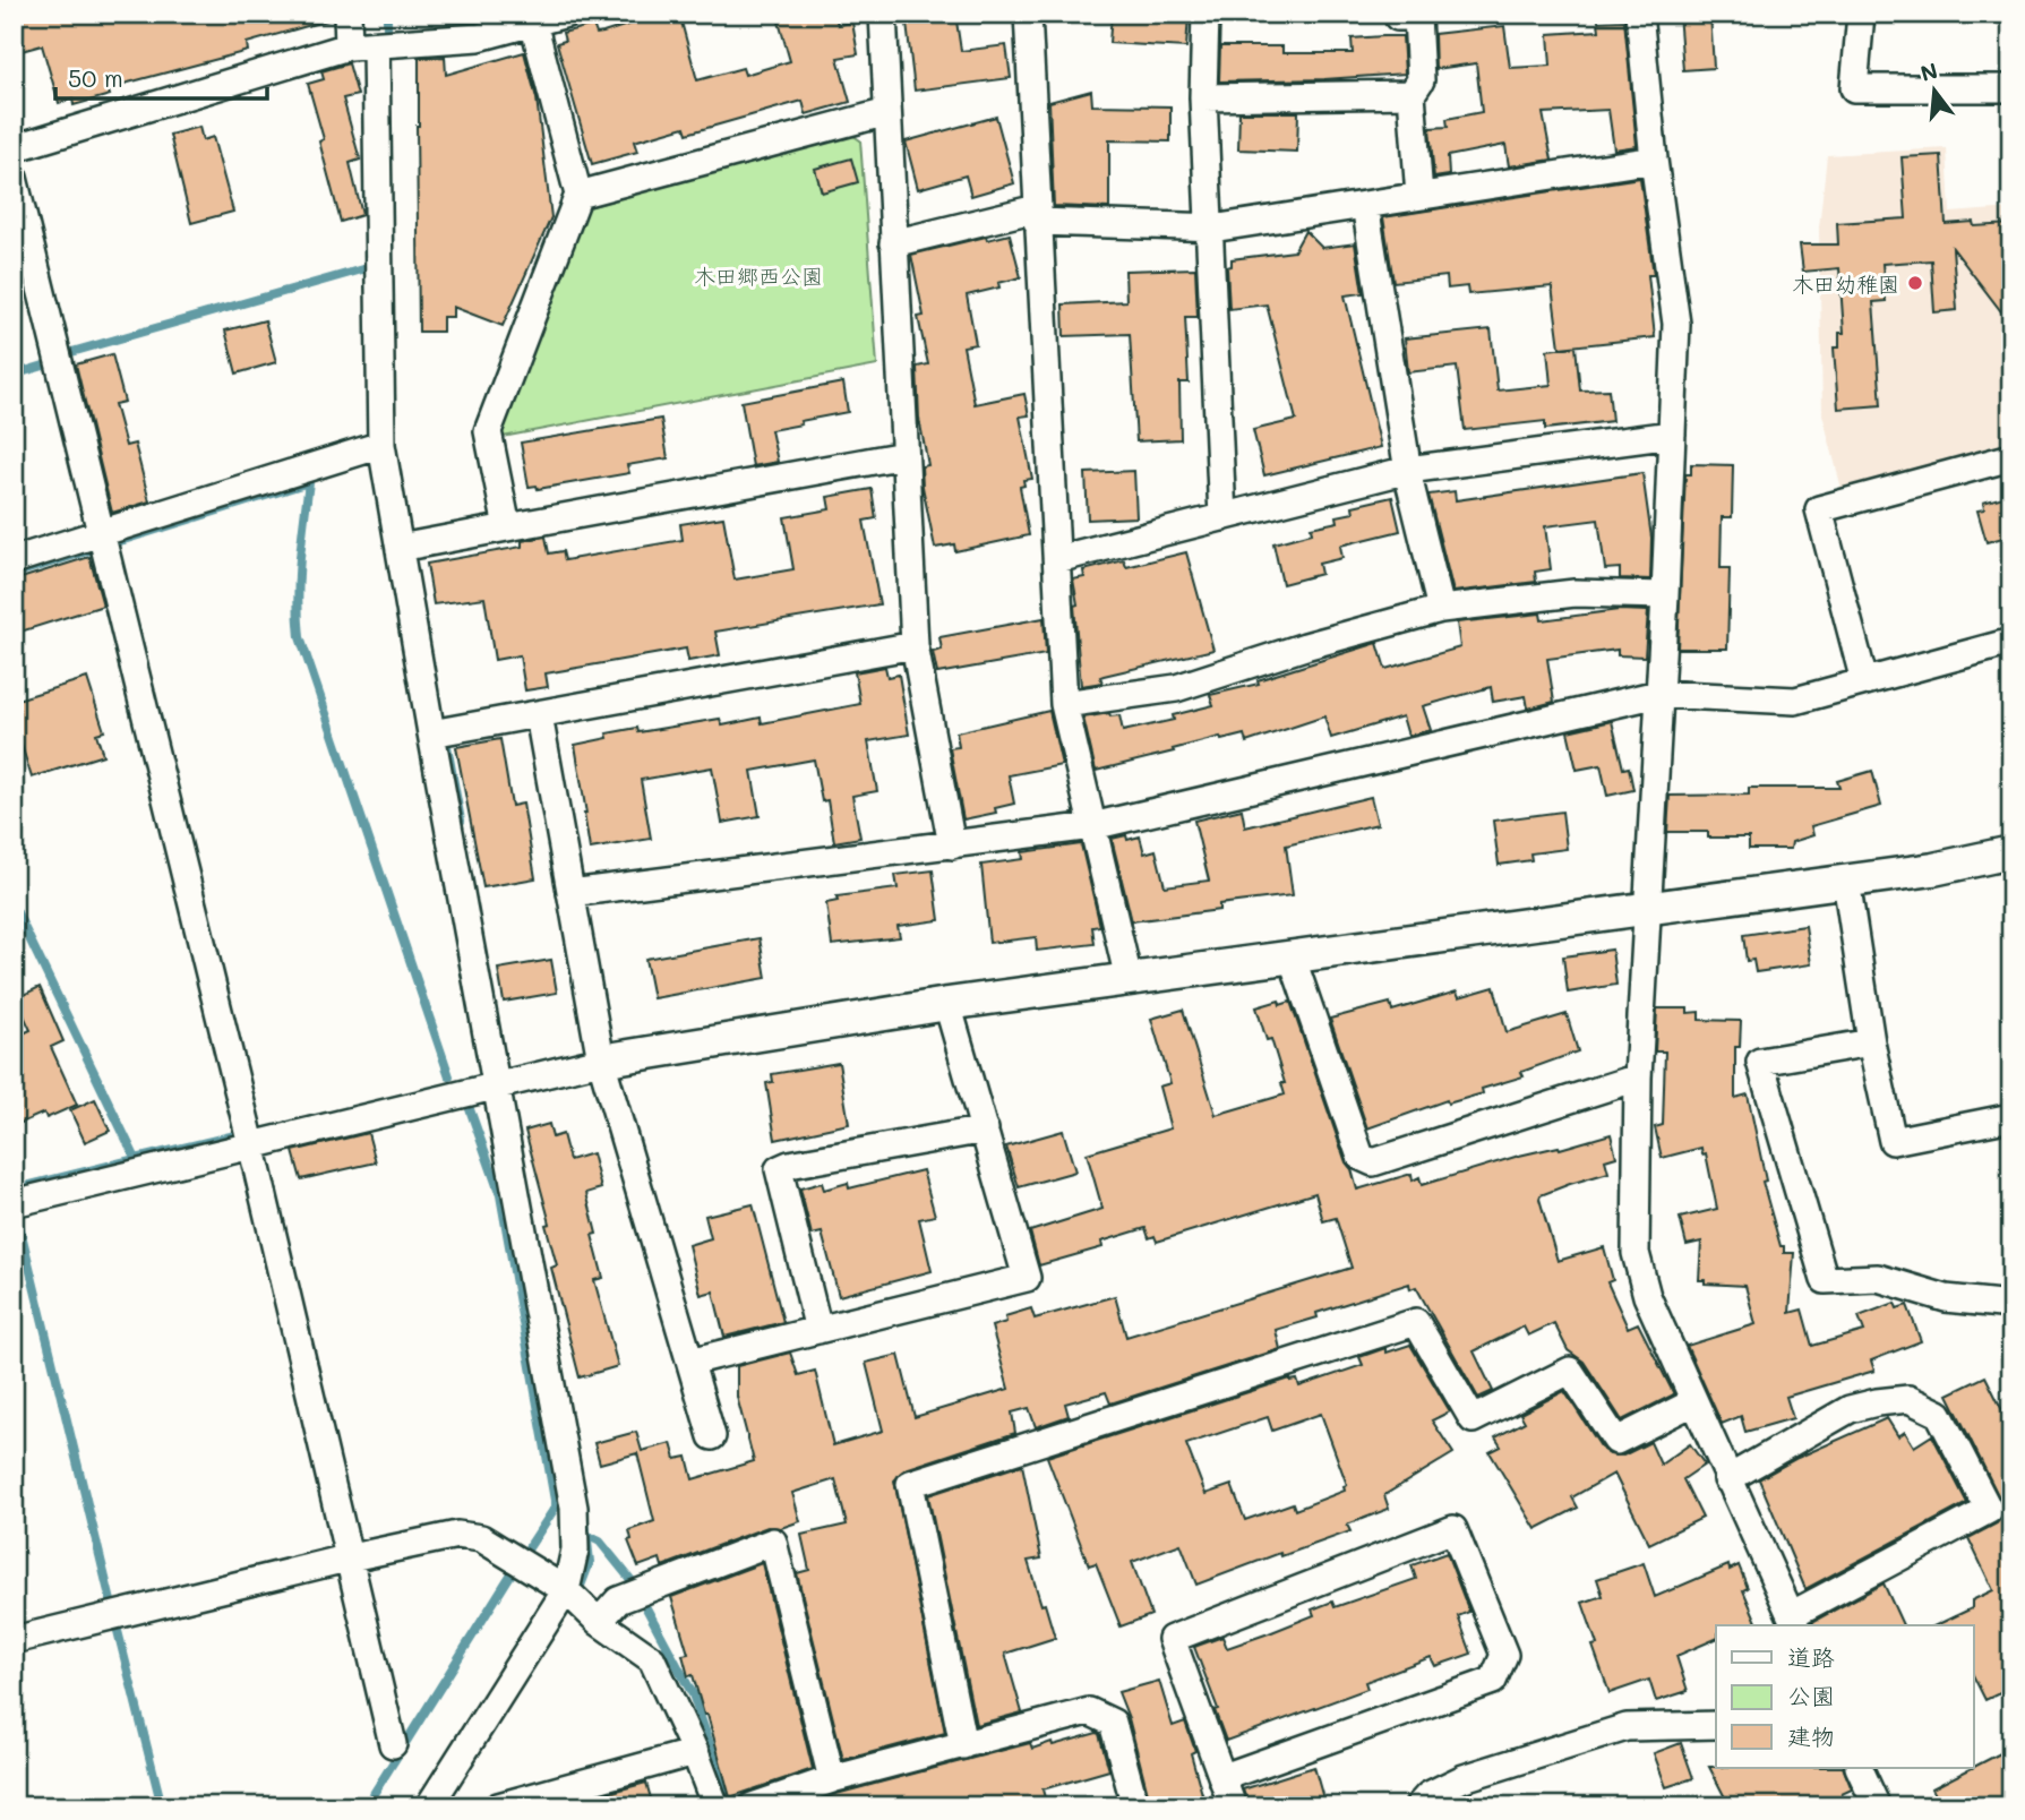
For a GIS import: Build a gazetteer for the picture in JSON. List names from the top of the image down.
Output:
{
  "parks": ["木田郷西公園"],
  "places": ["木田幼稚園"],
  "legend": ["道路", "公園", "建物"],
  "scale_bar": "50 m",
  "north": "top"
}
